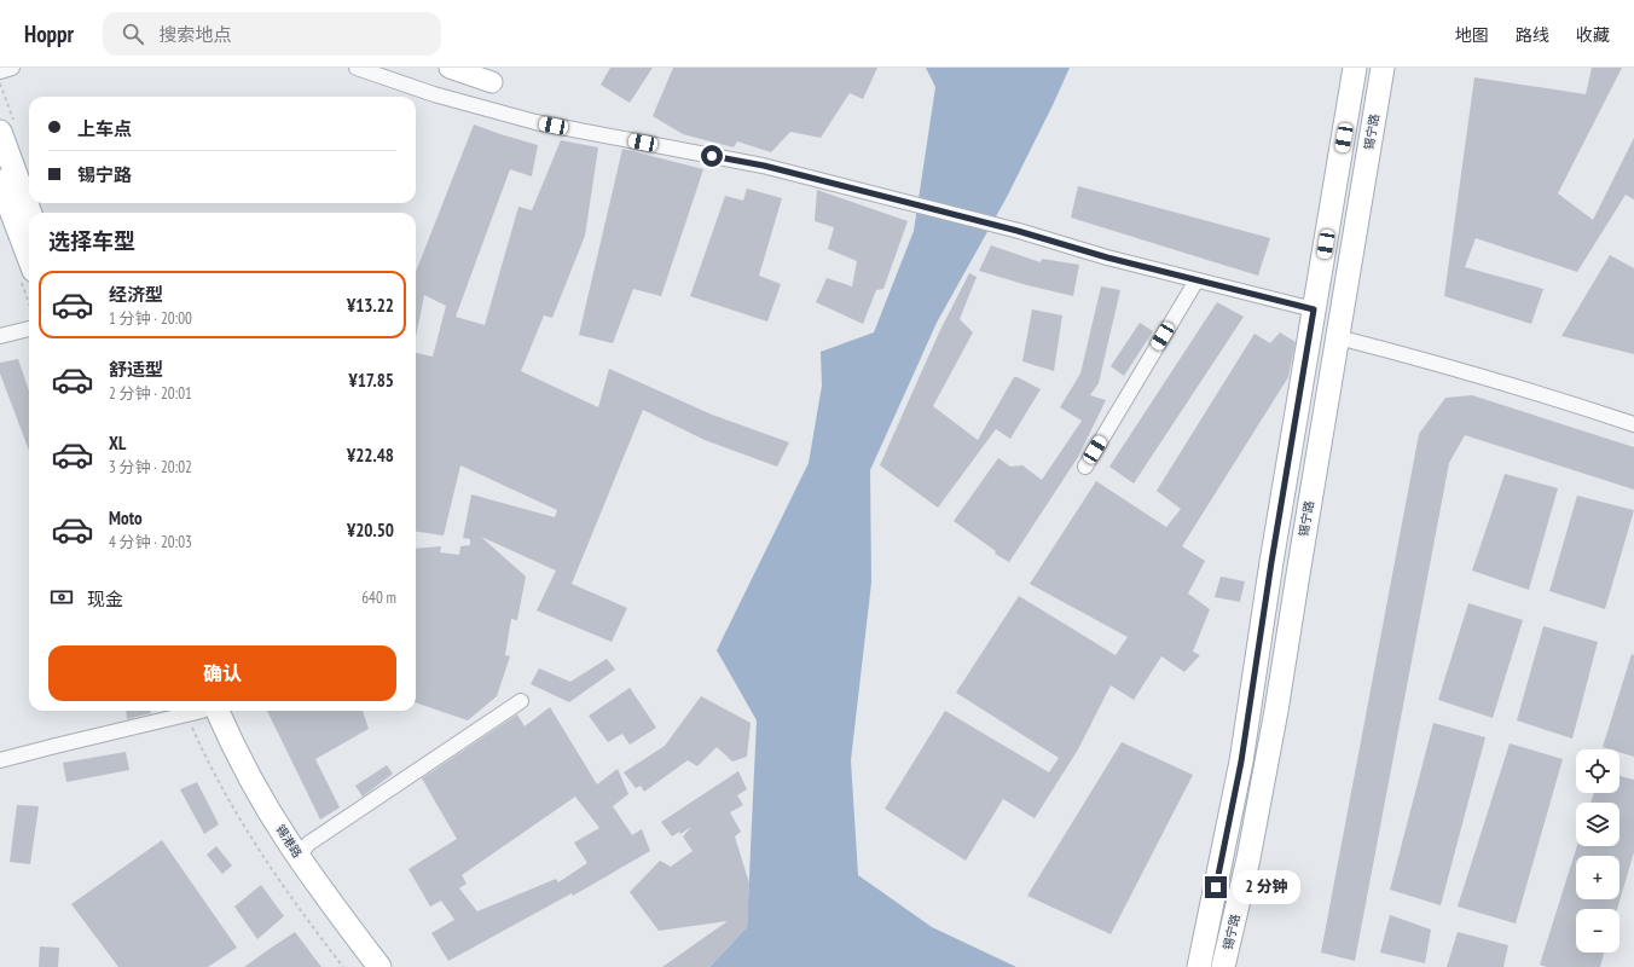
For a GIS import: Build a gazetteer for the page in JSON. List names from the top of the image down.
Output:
{
  "streets": {
    "main road": ["锡宁路", "锡港路"]
  },
  "page": {
    "header": "Hoppr",
    "search": "搜索地点",
    "nav": ["地图", "路线", "收藏"],
    "banner": ["上车点", "锡宁路"],
    "heading": "选择车型",
    "list": [
      {
        "name": "经济型",
        "note": "1 分钟 · 20:00",
        "value": "¥13.22"
      },
      {
        "name": "舒适型",
        "note": "2 分钟 · 20:01",
        "value": "¥17.85"
      },
      {
        "name": "XL",
        "note": "3 分钟 · 20:02",
        "value": "¥22.48"
      },
      {
        "name": "Moto",
        "note": "4 分钟 · 20:03",
        "value": "¥20.50"
      }
    ],
    "pay": ["现金", "640 m"],
    "buttons": "确认",
    "map_buttons": ["+", "−"],
    "bubble": "2 分钟"
  }
}
